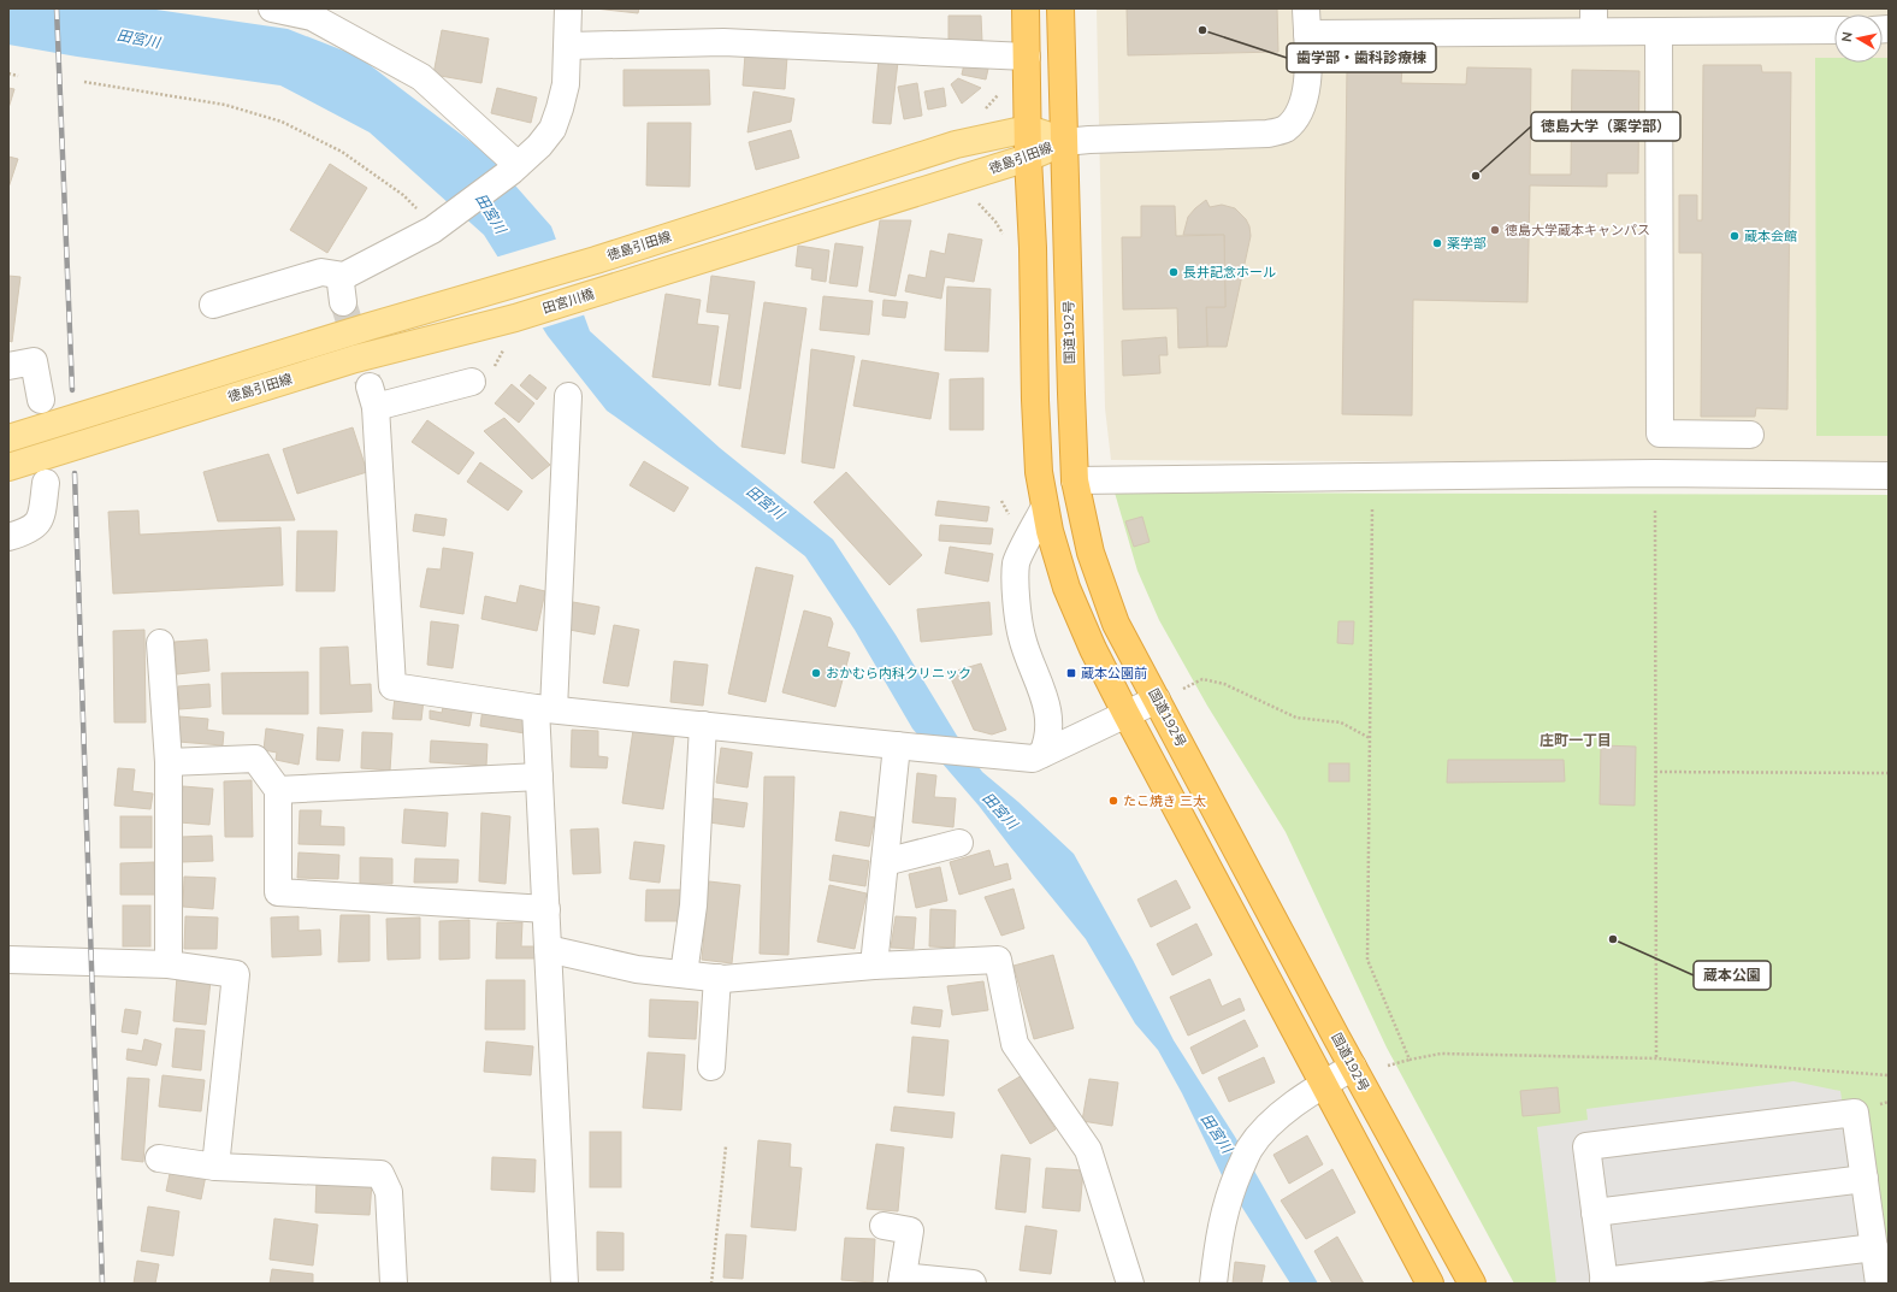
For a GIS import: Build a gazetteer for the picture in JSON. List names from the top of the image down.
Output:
{
  "streets": {
    "highway": ["国道192号"],
    "main road": ["徳島引田線", "田宮川橋"]
  },
  "crossings": [
    ["徳島引田線", "田宮川橋"],
    ["徳島引田線", "国道192号"]
  ],
  "districts": ["庄町一丁目"],
  "water": ["田宮川"],
  "places": {
    "other": [
      "歯学部・歯科診療棟",
      "徳島大学（薬学部）",
      "徳島大学蔵本キャンパス",
      "蔵本会館",
      "薬学部",
      "長井記念ホール",
      "おかむら内科クリニック",
      "たこ焼き 三太",
      "蔵本公園"
    ],
    "transit": ["蔵本公園前"]
  },
  "north": "left"
}
